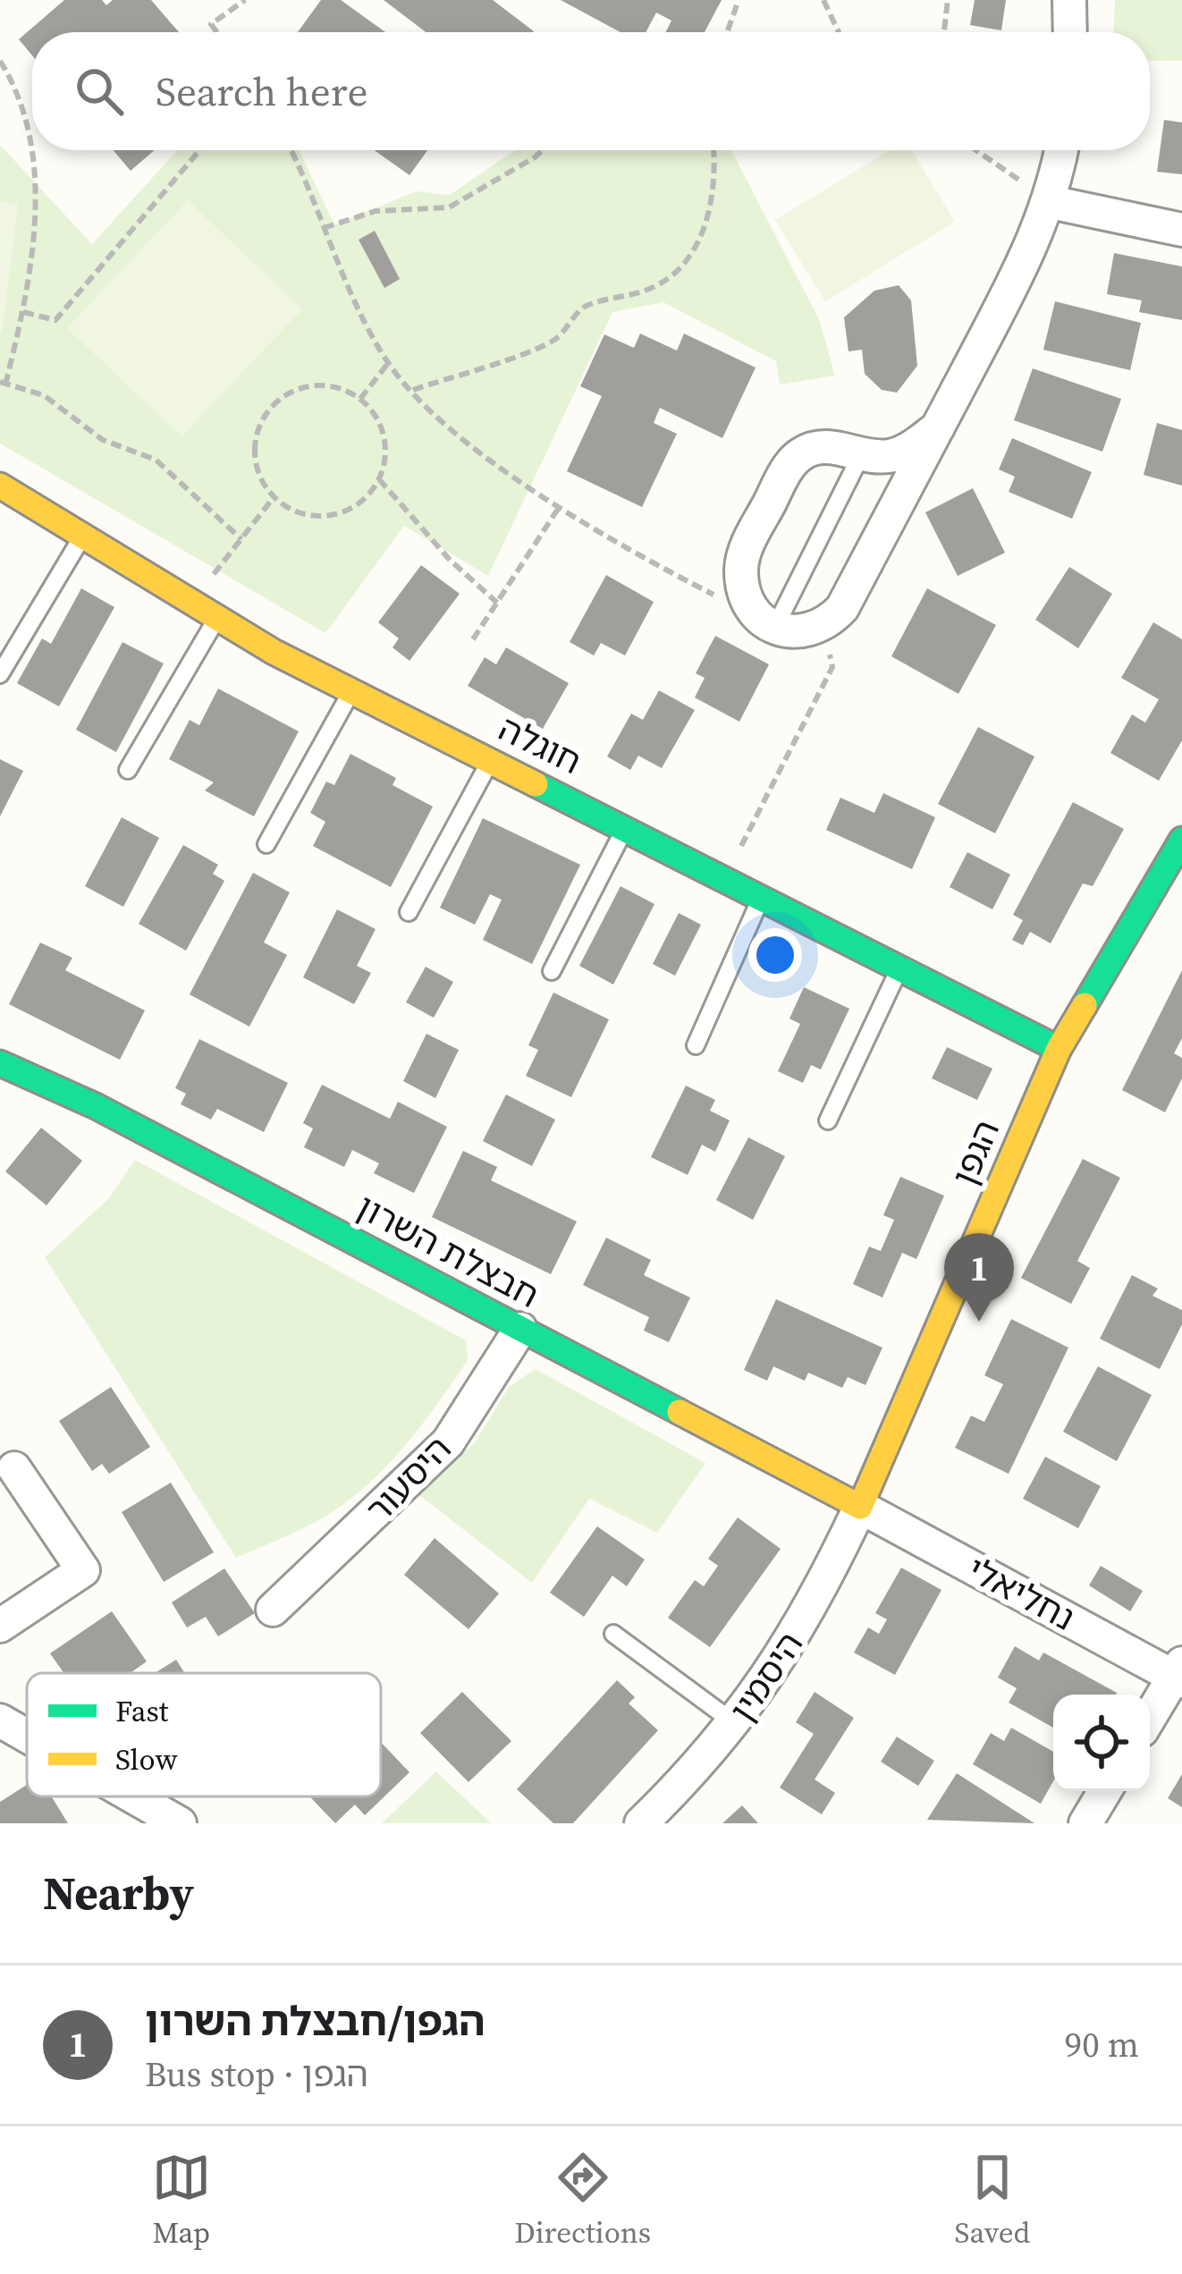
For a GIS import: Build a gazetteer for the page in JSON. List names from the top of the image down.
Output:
{
  "streets": {
    "street": [
      "חוגלה",
      "הגפן",
      "חבצלת השרון",
      "היסעור",
      "נחליאלי",
      "היסמין"
    ]
  },
  "crossings": [
    ["חוגלה", "הגפן"],
    ["הגפן", "חבצלת השרון"],
    ["הגפן", "נחליאלי"],
    ["הגפן", "היסמין"],
    ["חבצלת השרון", "היסעור"],
    ["חבצלת השרון", "נחליאלי"],
    ["חבצלת השרון", "היסמין"],
    ["נחליאלי", "היסמין"]
  ],
  "legend": ["Fast", "Slow"],
  "page": {
    "search": "Search here",
    "pins": "1",
    "heading": "Nearby",
    "list": [
      {
        "mark": "1",
        "name": "הגפן/חבצלת השרון",
        "note": "Bus stop · הגפן",
        "value": "90 m"
      }
    ],
    "nav": ["Map", "Directions", "Saved"]
  }
}
